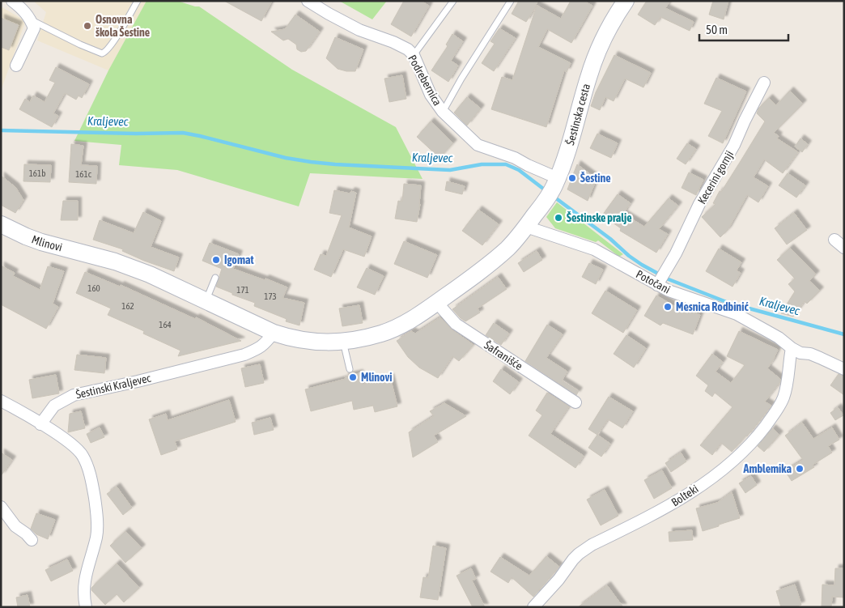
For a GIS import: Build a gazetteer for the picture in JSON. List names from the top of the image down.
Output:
{
  "streets": {
    "main road": ["Šestinska cesta", "Mlinovi"],
    "street": [
      "Podrebernica",
      "Kecerini gornji",
      "Potočani",
      "Šafranišće",
      "Šestinski Kraljevec",
      "Bolteki"
    ]
  },
  "crossings": [
    ["Podrebernica", "Šestinska cesta"],
    ["Šestinska cesta", "Mlinovi"],
    ["Šestinska cesta", "Potočani"],
    ["Kecerini gornji", "Potočani"],
    ["Mlinovi", "Potočani"],
    ["Mlinovi", "Šafranišće"],
    ["Mlinovi", "Šestinski Kraljevec"],
    ["Potočani", "Bolteki"]
  ],
  "water": ["Kraljevec"],
  "places": [
    "Osnovna škola Šestine",
    "Šestine",
    "Šestinske pralje",
    "Igomat",
    "Mesnica Rodbinić",
    "Mlinovi",
    "Amblemika"
  ],
  "house_numbers": [
    "161b",
    "161c",
    "160",
    "171",
    "173",
    "162",
    "164"
  ],
  "scale_bar": "50 m"
}
